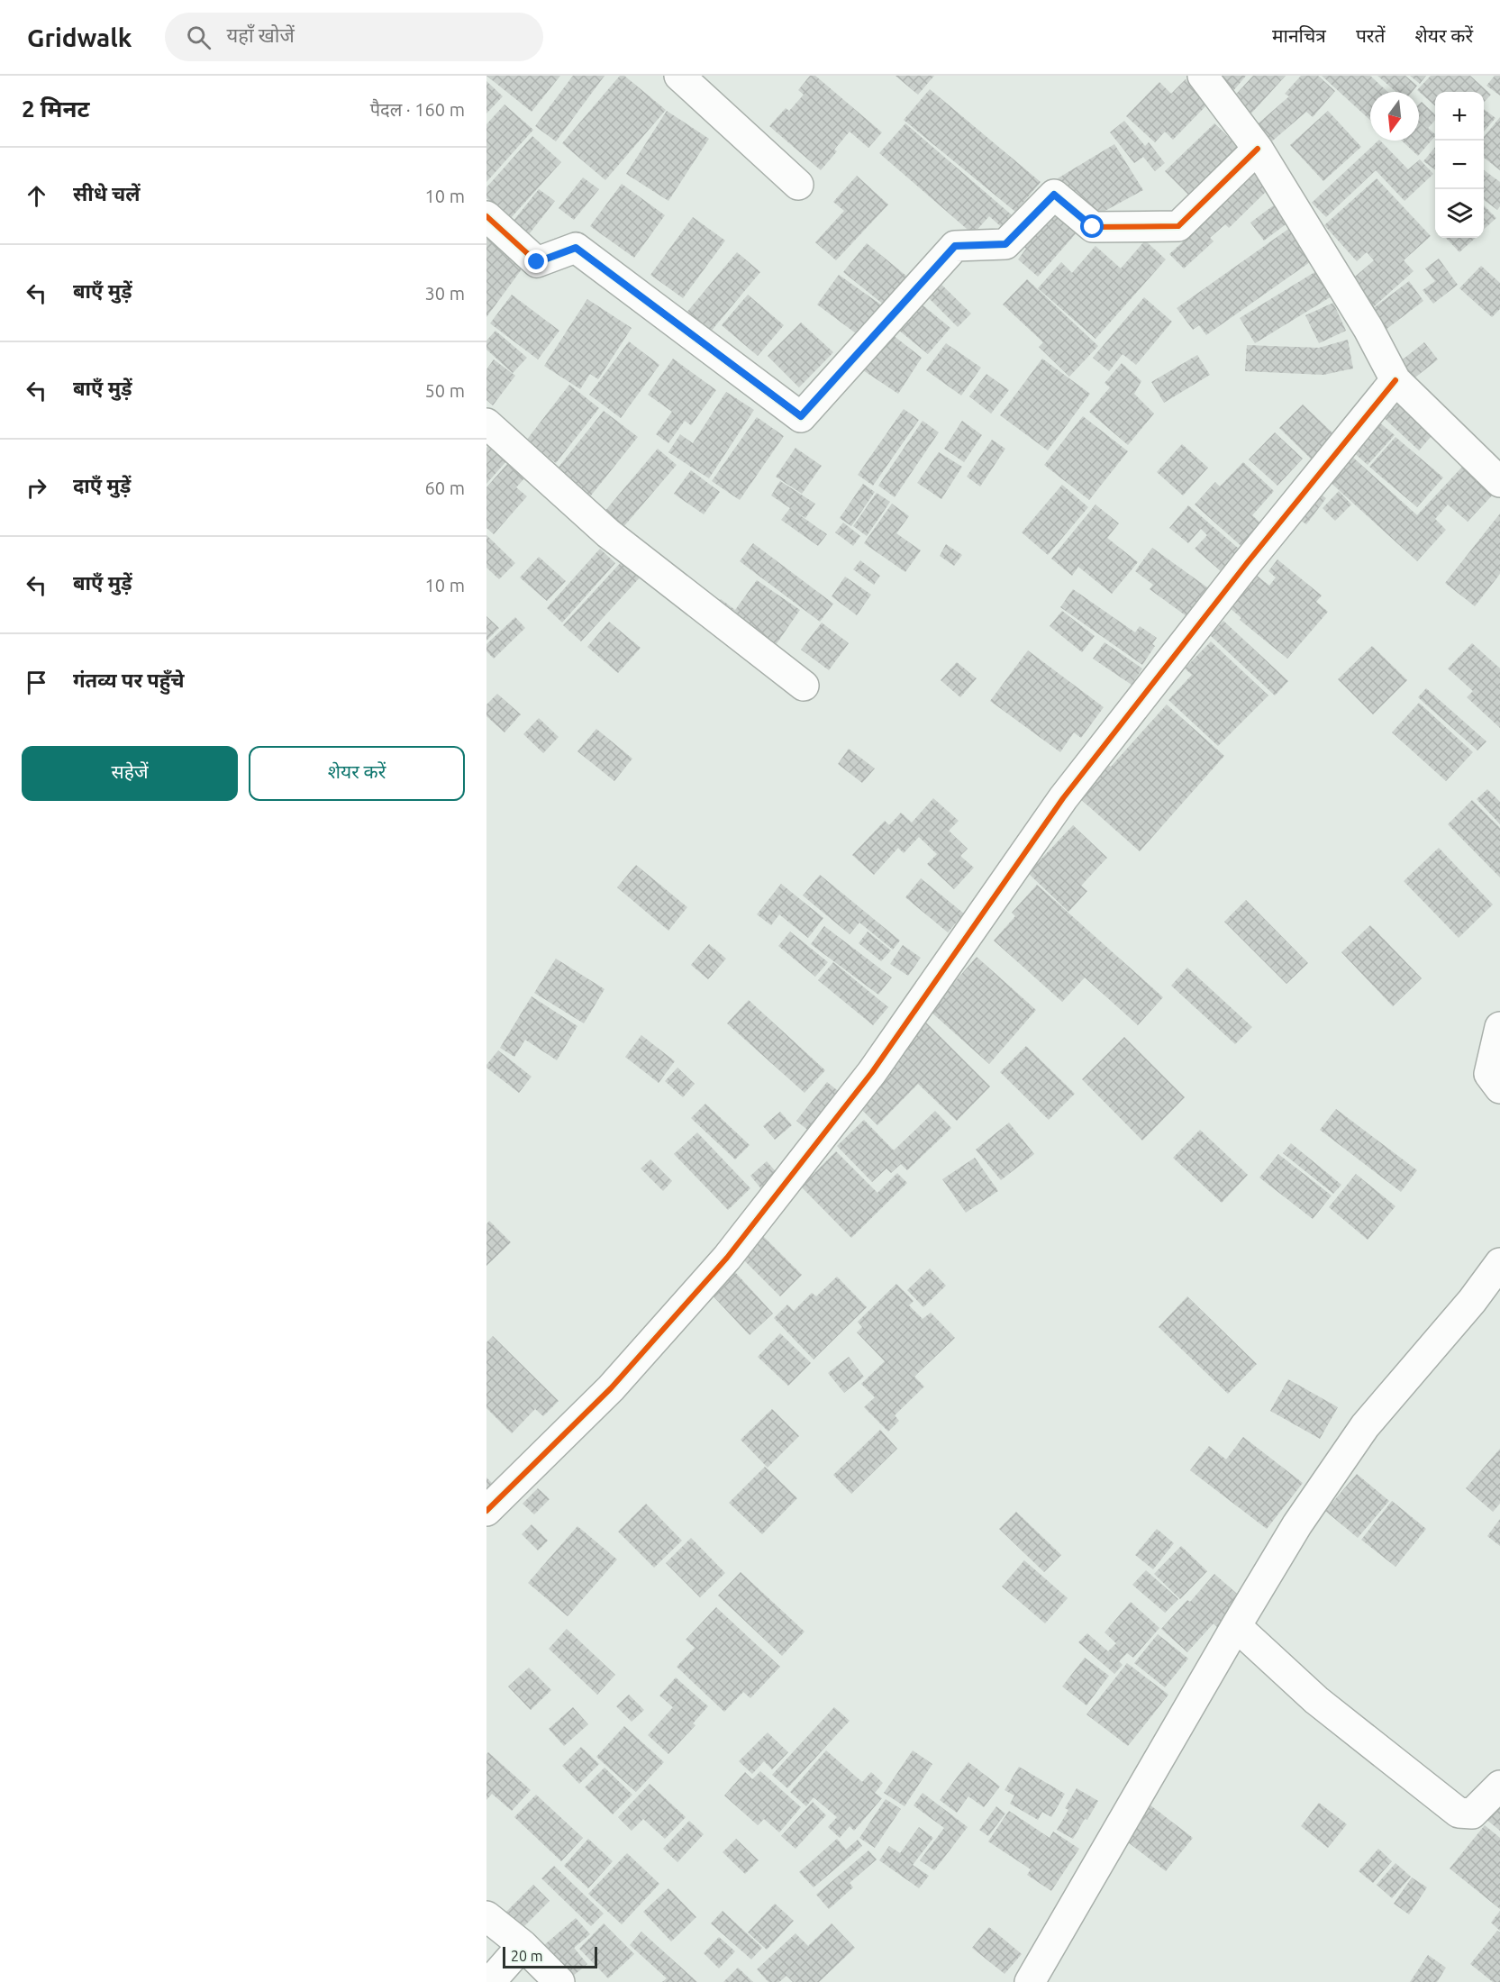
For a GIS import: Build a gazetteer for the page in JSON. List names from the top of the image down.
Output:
{
  "scale_bar": "20 m",
  "north": "bottom",
  "page": {
    "header": "Gridwalk",
    "search": "यहाँ खोजें",
    "nav": ["मानचित्र", "परतें", "शेयर करें"],
    "heading": ["2 मिनट", "पैदल · 160 m"],
    "map_buttons": ["+", "−"],
    "list": [
      ["सीधे चलें", "10 m"],
      ["बाएँ मुड़ें", "30 m"],
      ["बाएँ मुड़ें", "50 m"],
      ["दाएँ मुड़ें", "60 m"],
      ["बाएँ मुड़ें", "10 m"],
      "गंतव्य पर पहुँचे"
    ],
    "buttons": ["सहेजें", "शेयर करें"],
    "scale": "20 m"
  }
}
